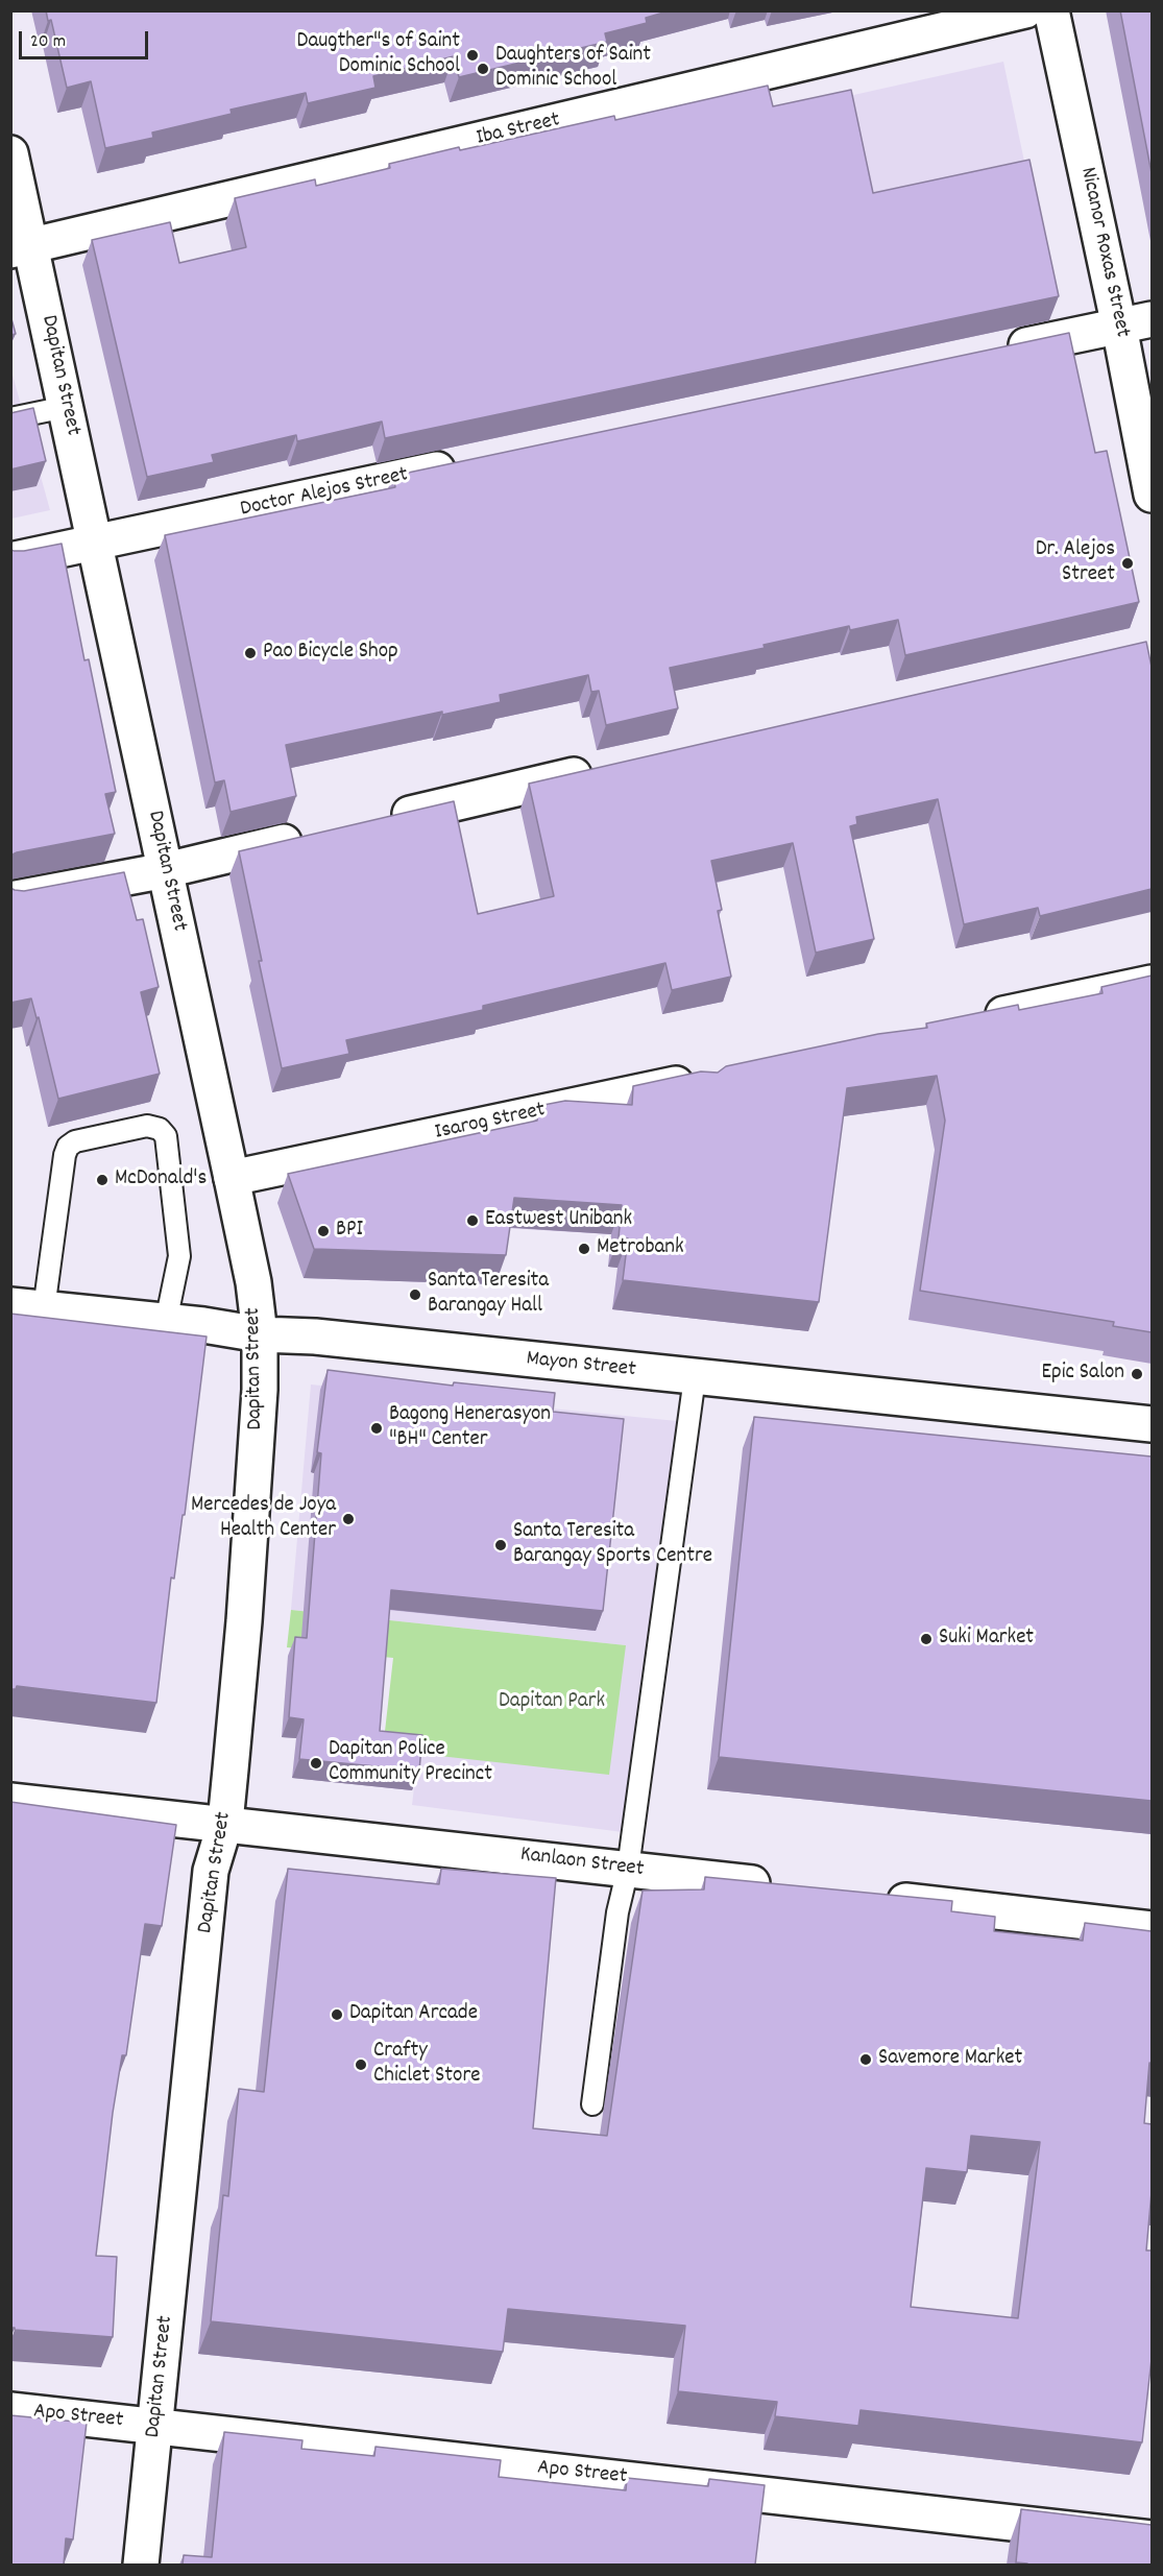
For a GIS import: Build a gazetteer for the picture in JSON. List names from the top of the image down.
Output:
{
  "streets": {
    "street": [
      "Iba Street",
      "Nicanor Roxas Street",
      "Dapitan Street",
      "Doctor Alejos Street",
      "Isarog Street",
      "Mayon Street",
      "Kanlaon Street",
      "Apo Street"
    ]
  },
  "crossings": [
    ["Iba Street", "Dapitan Street"],
    ["Dapitan Street", "Doctor Alejos Street"],
    ["Dapitan Street", "Isarog Street"],
    ["Dapitan Street", "Mayon Street"],
    ["Dapitan Street", "Kanlaon Street"],
    ["Dapitan Street", "Apo Street"]
  ],
  "parks": ["Dapitan Park"],
  "places": [
    "Daugther\"s of Saint Dominic School",
    "Daughters of Saint Dominic School",
    "Dr. Alejos Street",
    "Pao Bicycle Shop",
    "McDonald's",
    "Eastwest Unibank",
    "BPI",
    "Metrobank",
    "Santa Teresita Barangay Hall",
    "Epic Salon",
    "Bagong Henerasyon \"BH\" Center",
    "Mercedes de Joya Health Center",
    "Santa Teresita Barangay Sports Centre",
    "Suki Market",
    "Dapitan Police Community Precinct",
    "Dapitan Arcade",
    "Savemore Market",
    "Crafty Chiclet Store"
  ],
  "scale_bar": "20 m"
}
